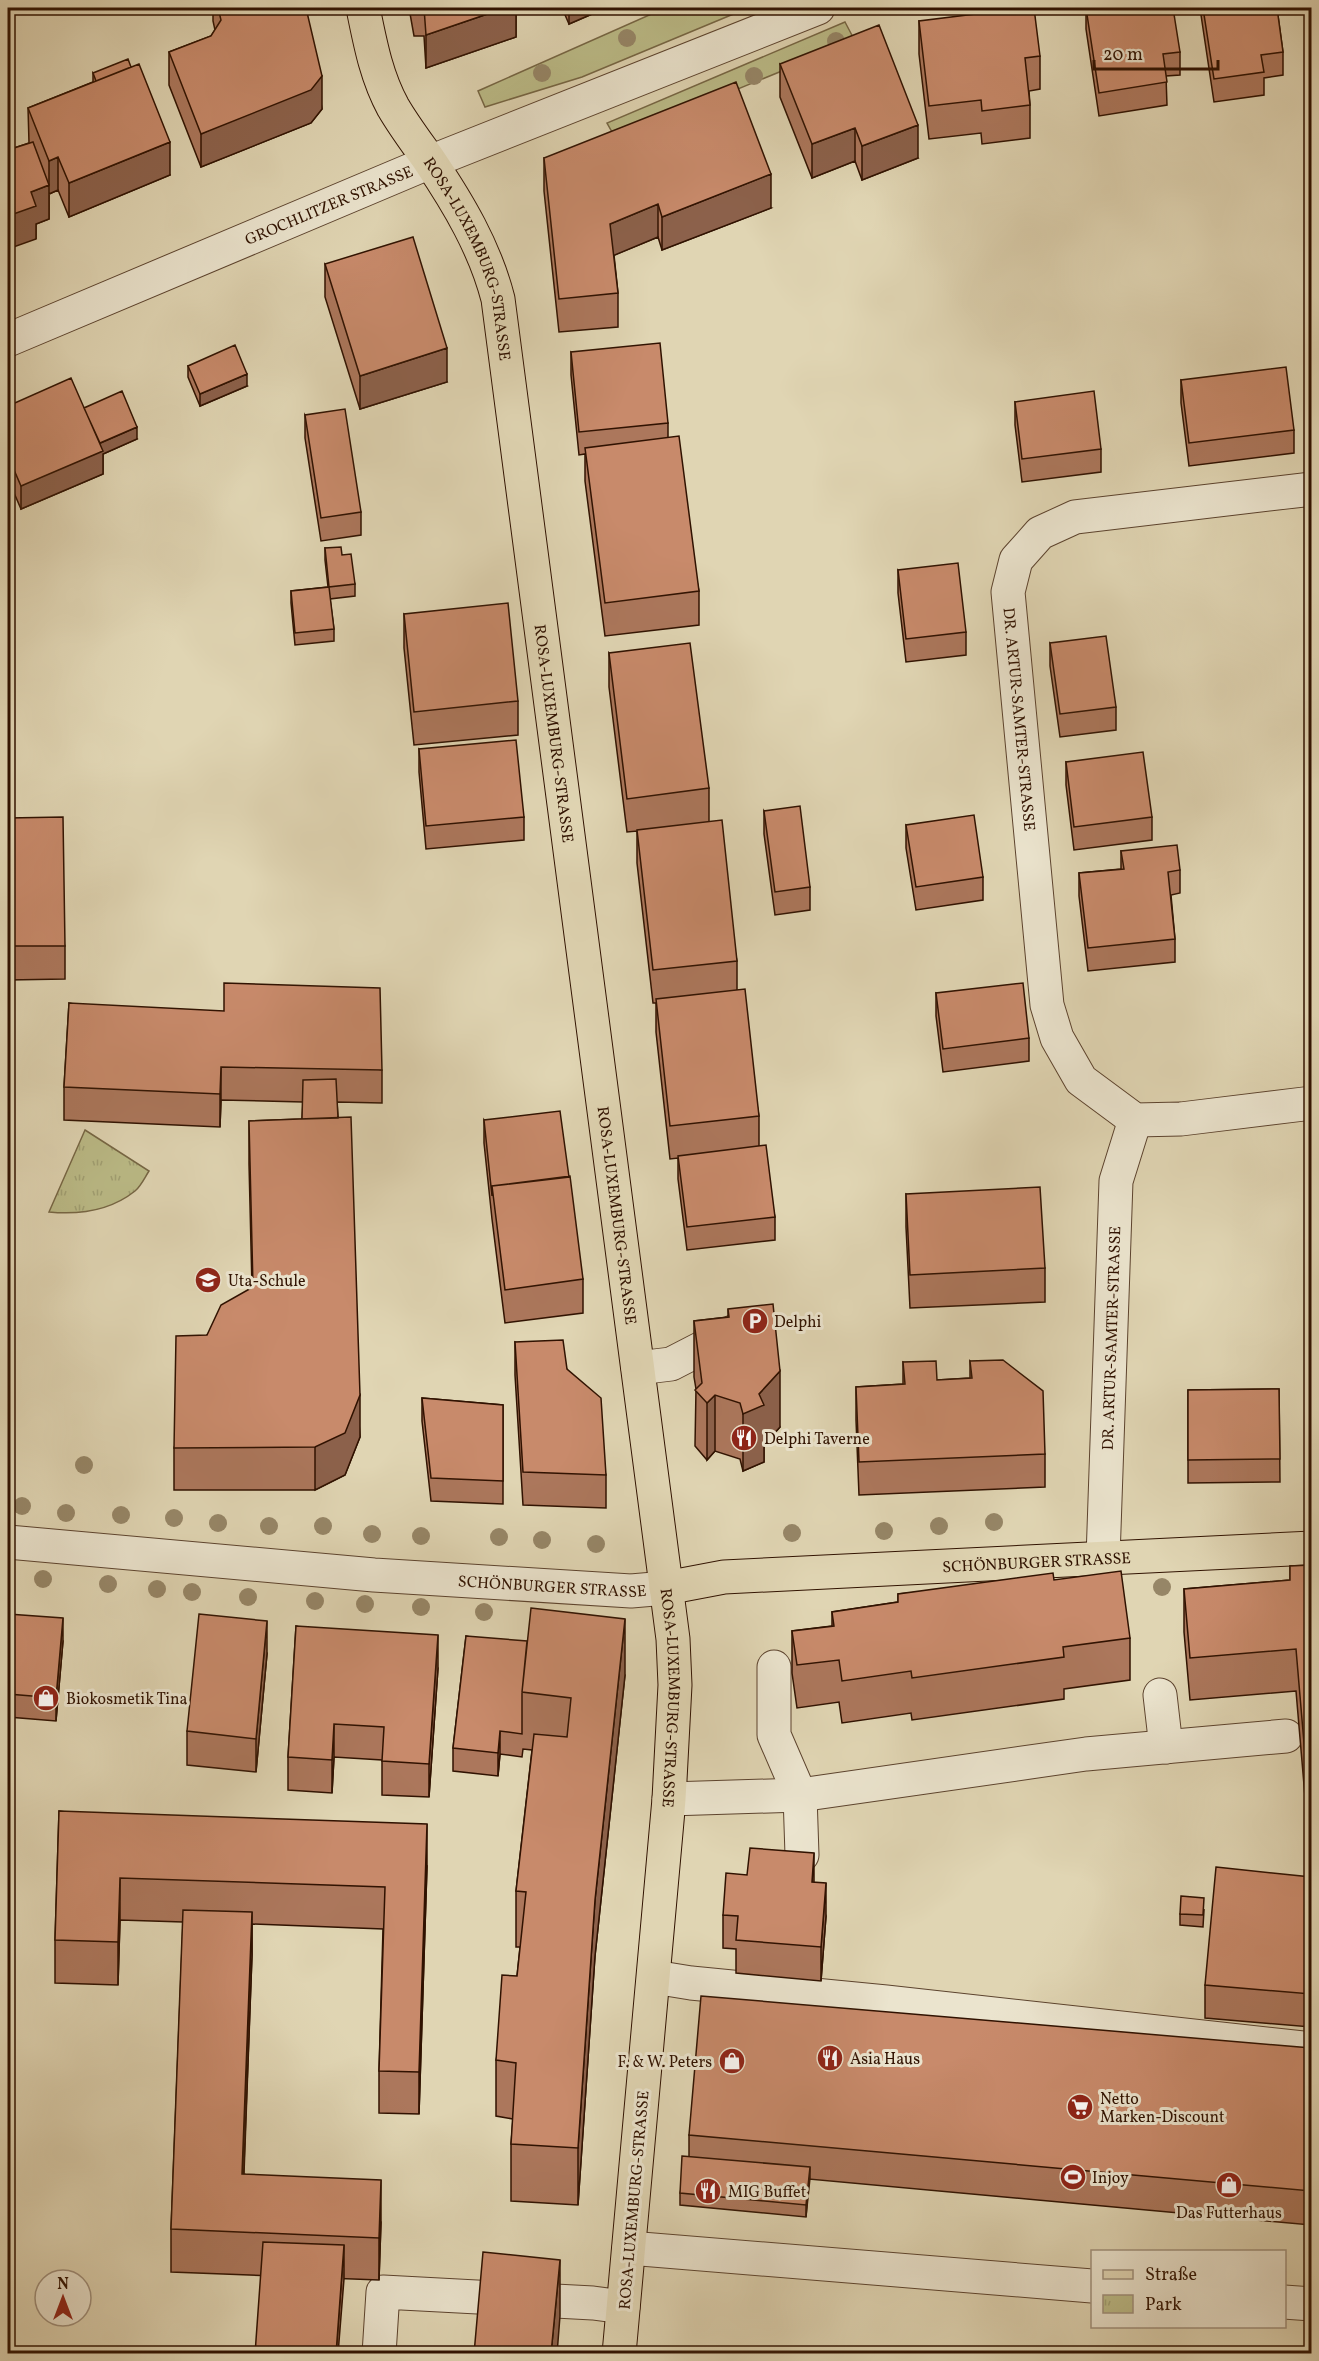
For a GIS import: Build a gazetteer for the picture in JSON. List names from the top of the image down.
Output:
{
  "streets": {
    "main road": ["ROSA-LUXEMBURG-STRASSE", "SCHÖNBURGER STRASSE"],
    "street": ["GROCHLITZER STRASSE", "DR. ARTUR-SAMTER-STRASSE"]
  },
  "crossings": [
    ["GROCHLITZER STRASSE", "ROSA-LUXEMBURG-STRASSE"],
    ["ROSA-LUXEMBURG-STRASSE", "SCHÖNBURGER STRASSE"],
    ["DR. ARTUR-SAMTER-STRASSE", "SCHÖNBURGER STRASSE"]
  ],
  "places": {
    "school or university": ["Uta-Schule"],
    "parking": ["Delphi"],
    "restaurant": ["Delphi Taverne", "Asia Haus", "MIG Buffet"],
    "shop": ["Biokosmetik Tina", "F. & W. Peters", "Das Futterhaus"],
    "supermarket": ["Netto Marken-Discount"],
    "sports": ["Injoy"]
  },
  "legend": ["Straße", "Park"],
  "scale_bar": "20 m",
  "north": "top"
}
